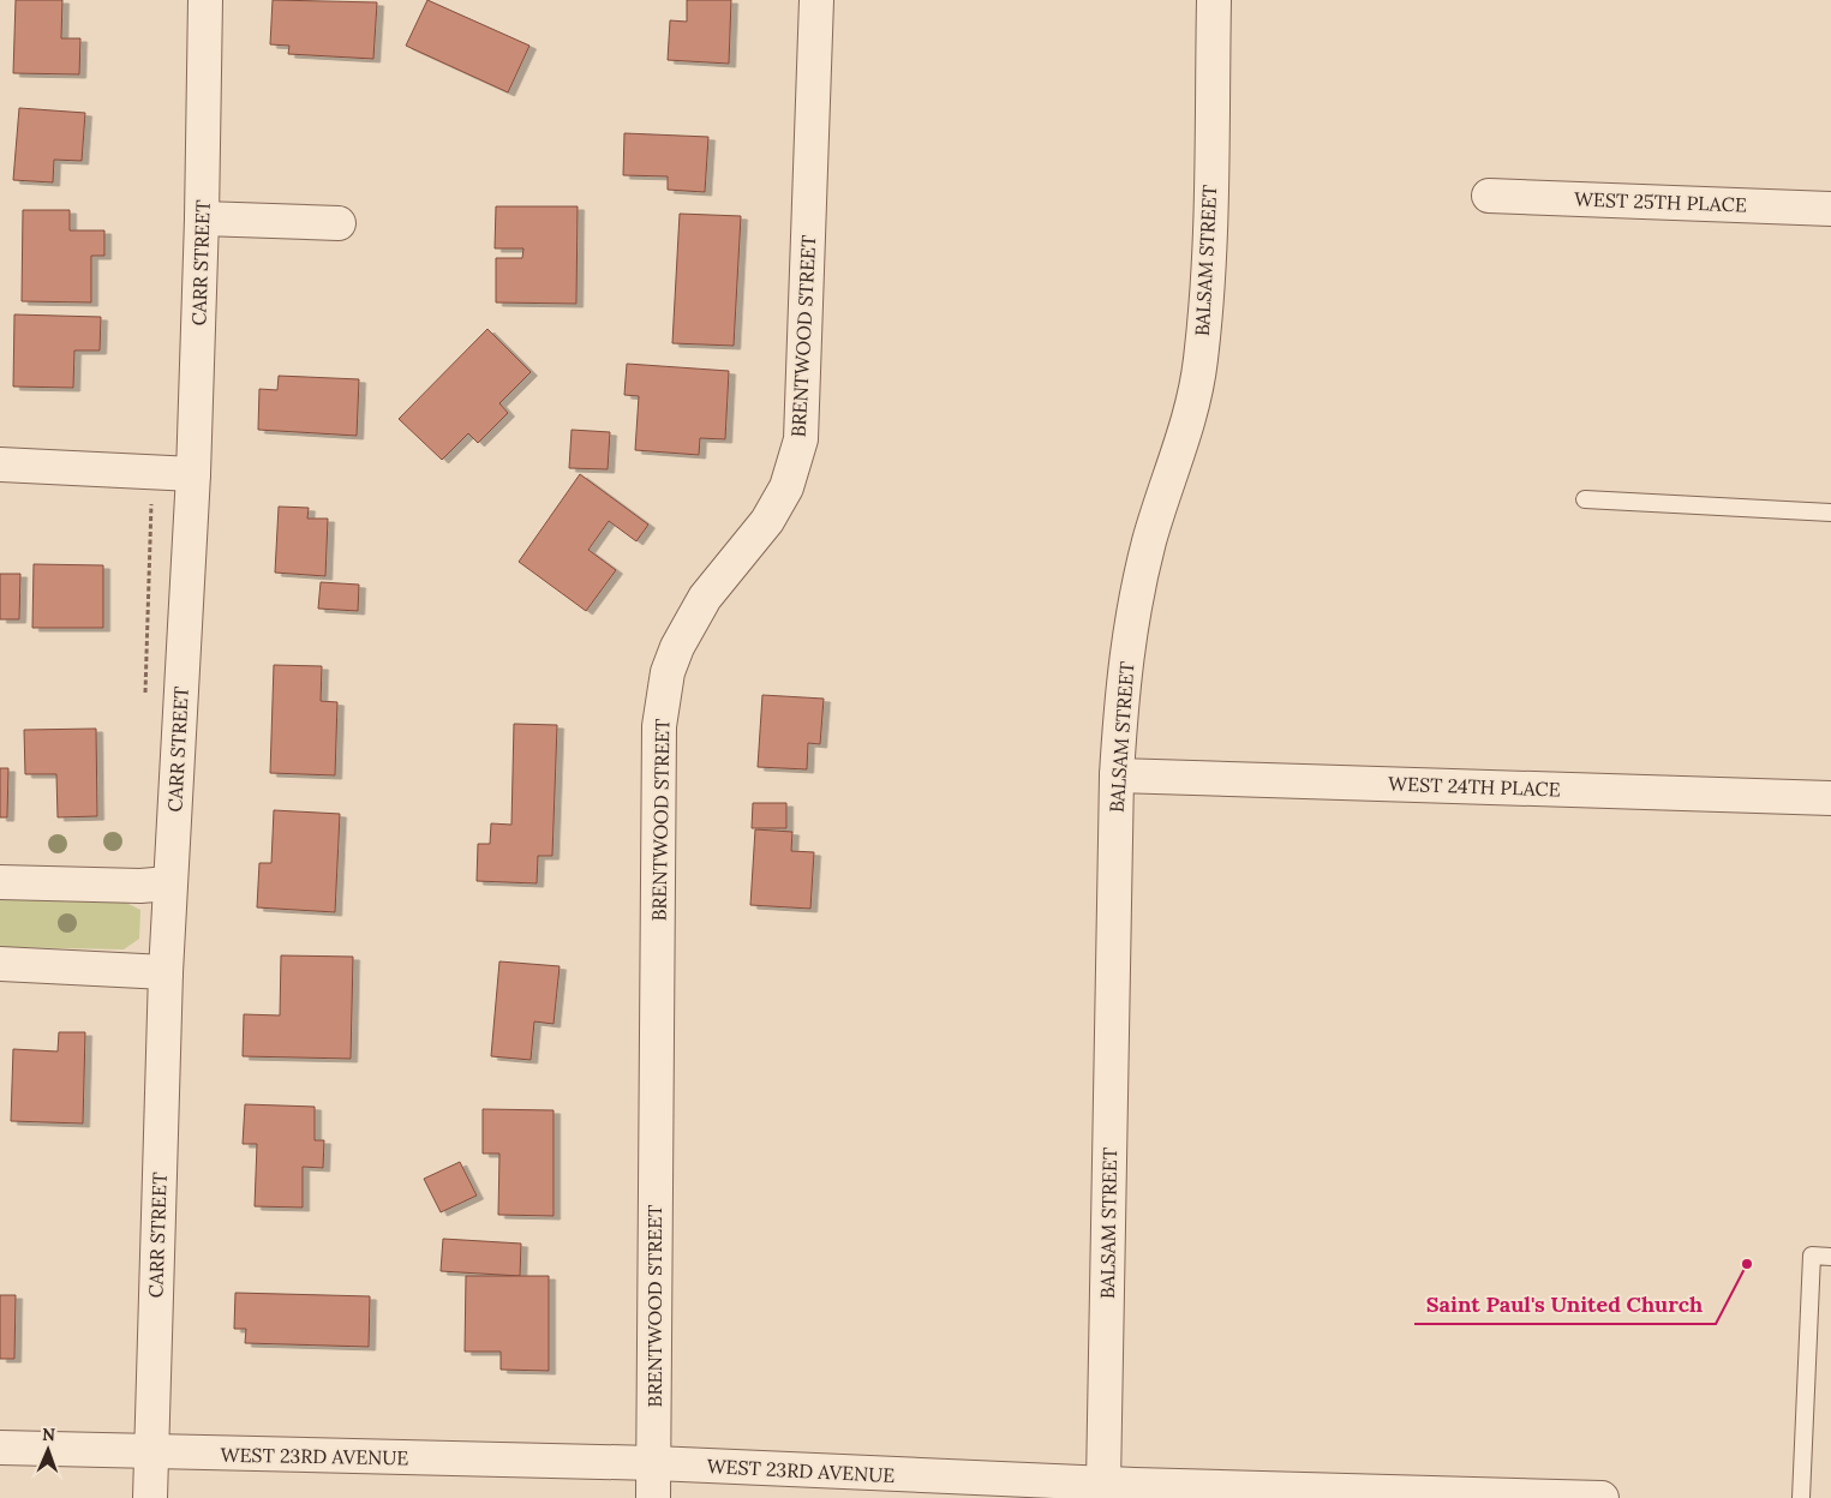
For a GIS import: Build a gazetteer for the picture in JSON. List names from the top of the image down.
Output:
{
  "streets": {
    "street": [
      "WEST 25TH PLACE",
      "BALSAM STREET",
      "CARR STREET",
      "BRENTWOOD STREET",
      "WEST 24TH PLACE",
      "WEST 23RD AVENUE"
    ]
  },
  "crossings": [
    ["BALSAM STREET", "WEST 24TH PLACE"],
    ["BALSAM STREET", "WEST 23RD AVENUE"],
    ["CARR STREET", "WEST 23RD AVENUE"],
    ["BRENTWOOD STREET", "WEST 23RD AVENUE"]
  ],
  "places": ["Saint Paul's United Church"],
  "north": "top"
}
